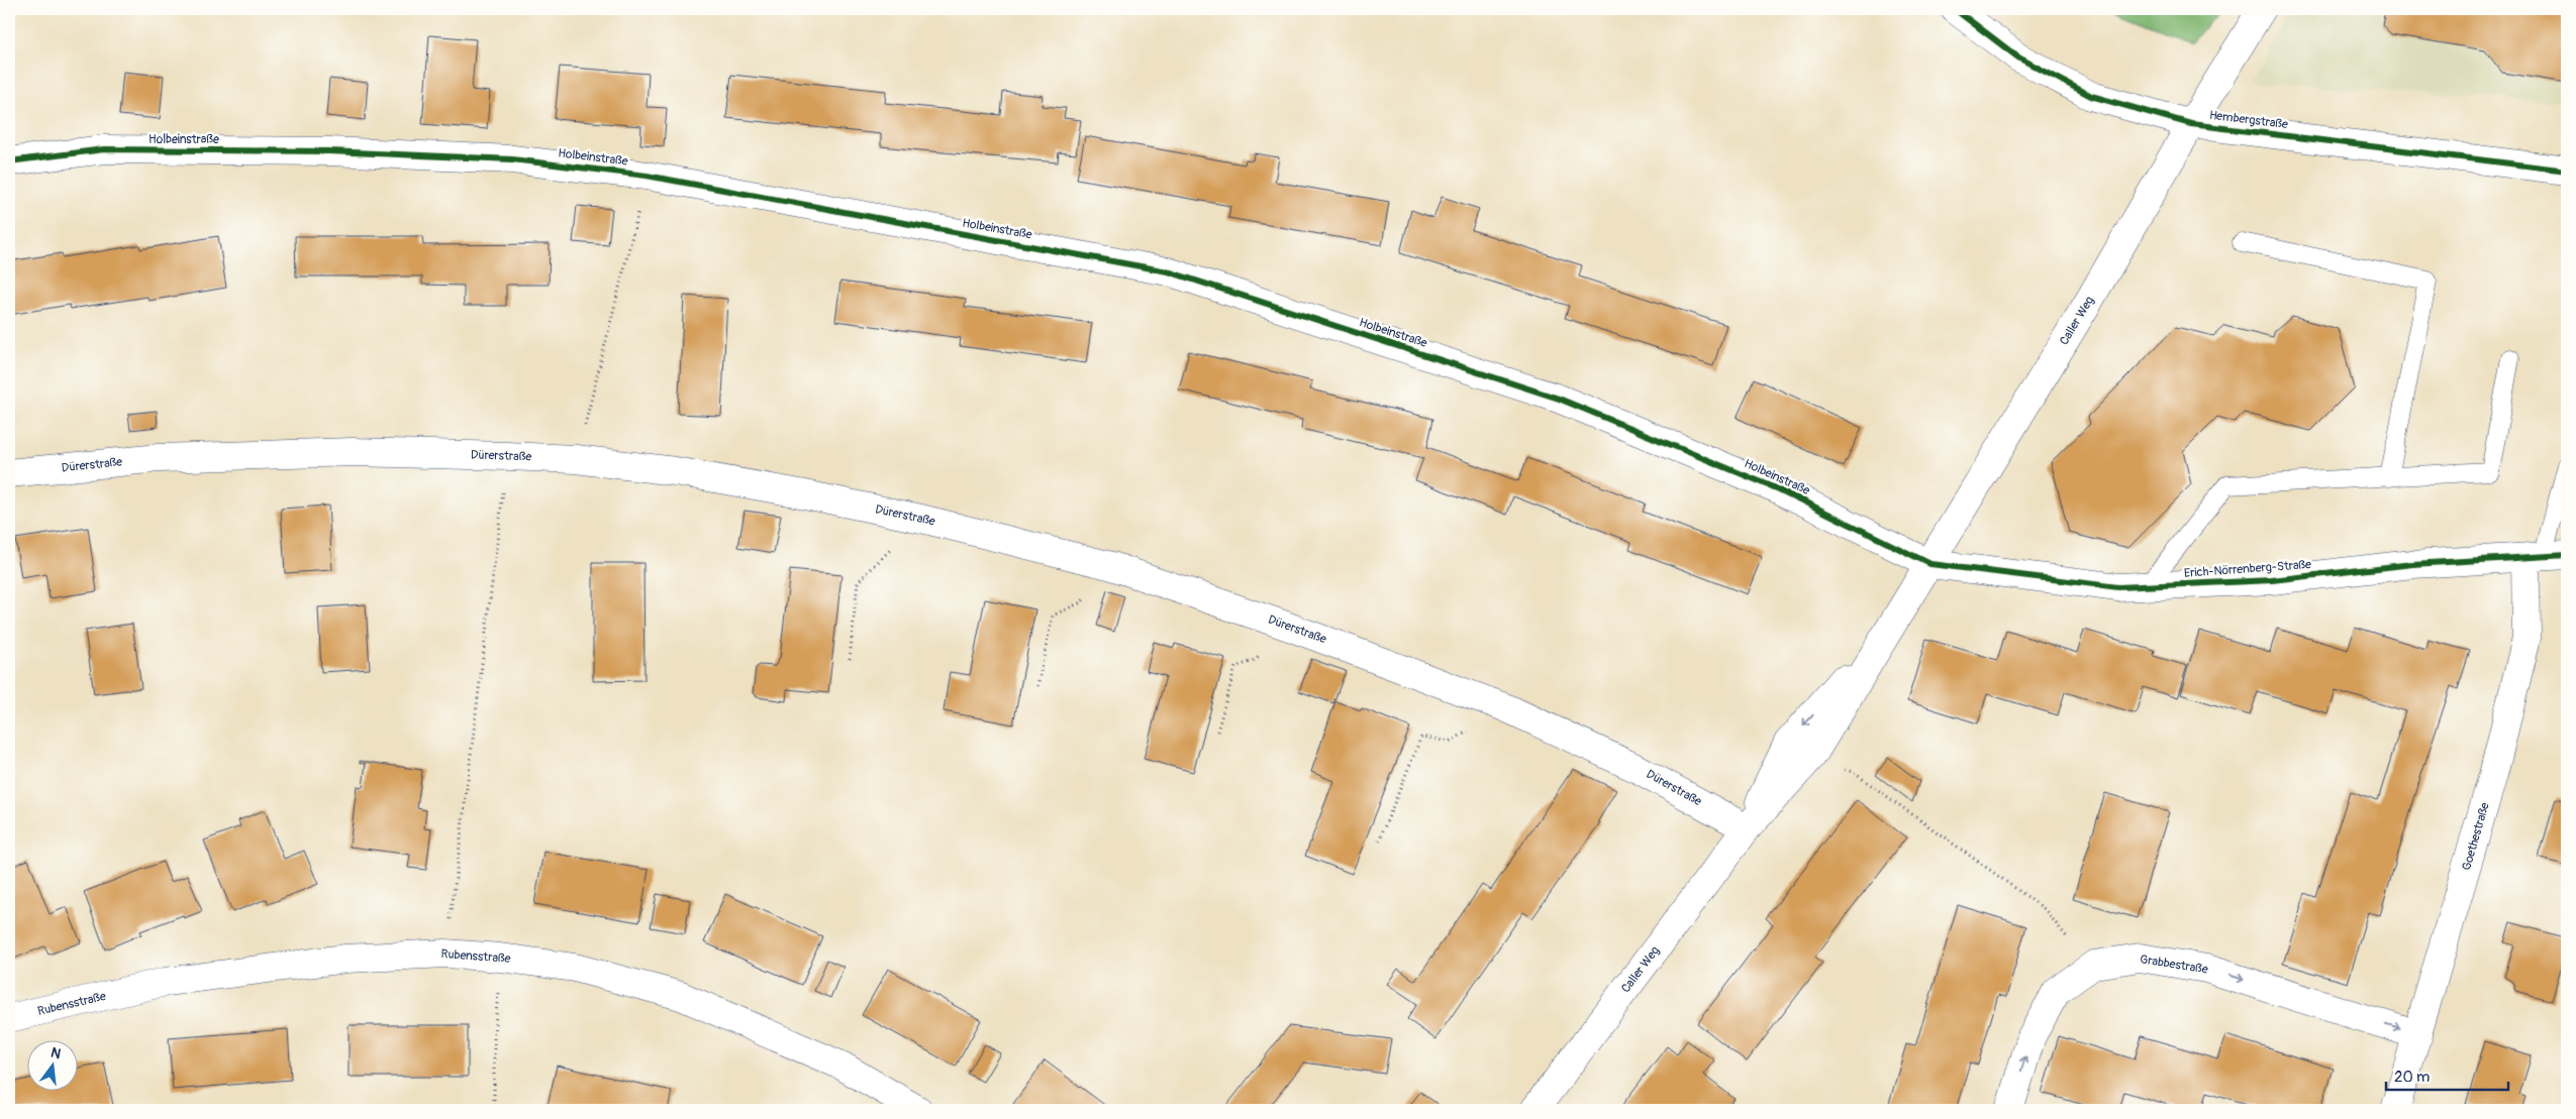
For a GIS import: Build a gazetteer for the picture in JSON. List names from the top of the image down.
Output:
{
  "streets": {
    "street": [
      "Hembergstraße",
      "Holbeinstraße",
      "Caller Weg",
      "Dürerstraße",
      "Erich-Nörrenberg-Straße",
      "Goethestraße",
      "Rubensstraße",
      "Grabbestraße"
    ]
  },
  "crossings": [
    ["Hembergstraße", "Caller Weg"],
    ["Holbeinstraße", "Caller Weg"],
    ["Holbeinstraße", "Erich-Nörrenberg-Straße"],
    ["Caller Weg", "Dürerstraße"],
    ["Caller Weg", "Erich-Nörrenberg-Straße"],
    ["Erich-Nörrenberg-Straße", "Goethestraße"],
    ["Goethestraße", "Grabbestraße"]
  ],
  "one_way": ["Grabbestraße"],
  "scale_bar": "20 m",
  "north": "top"
}
